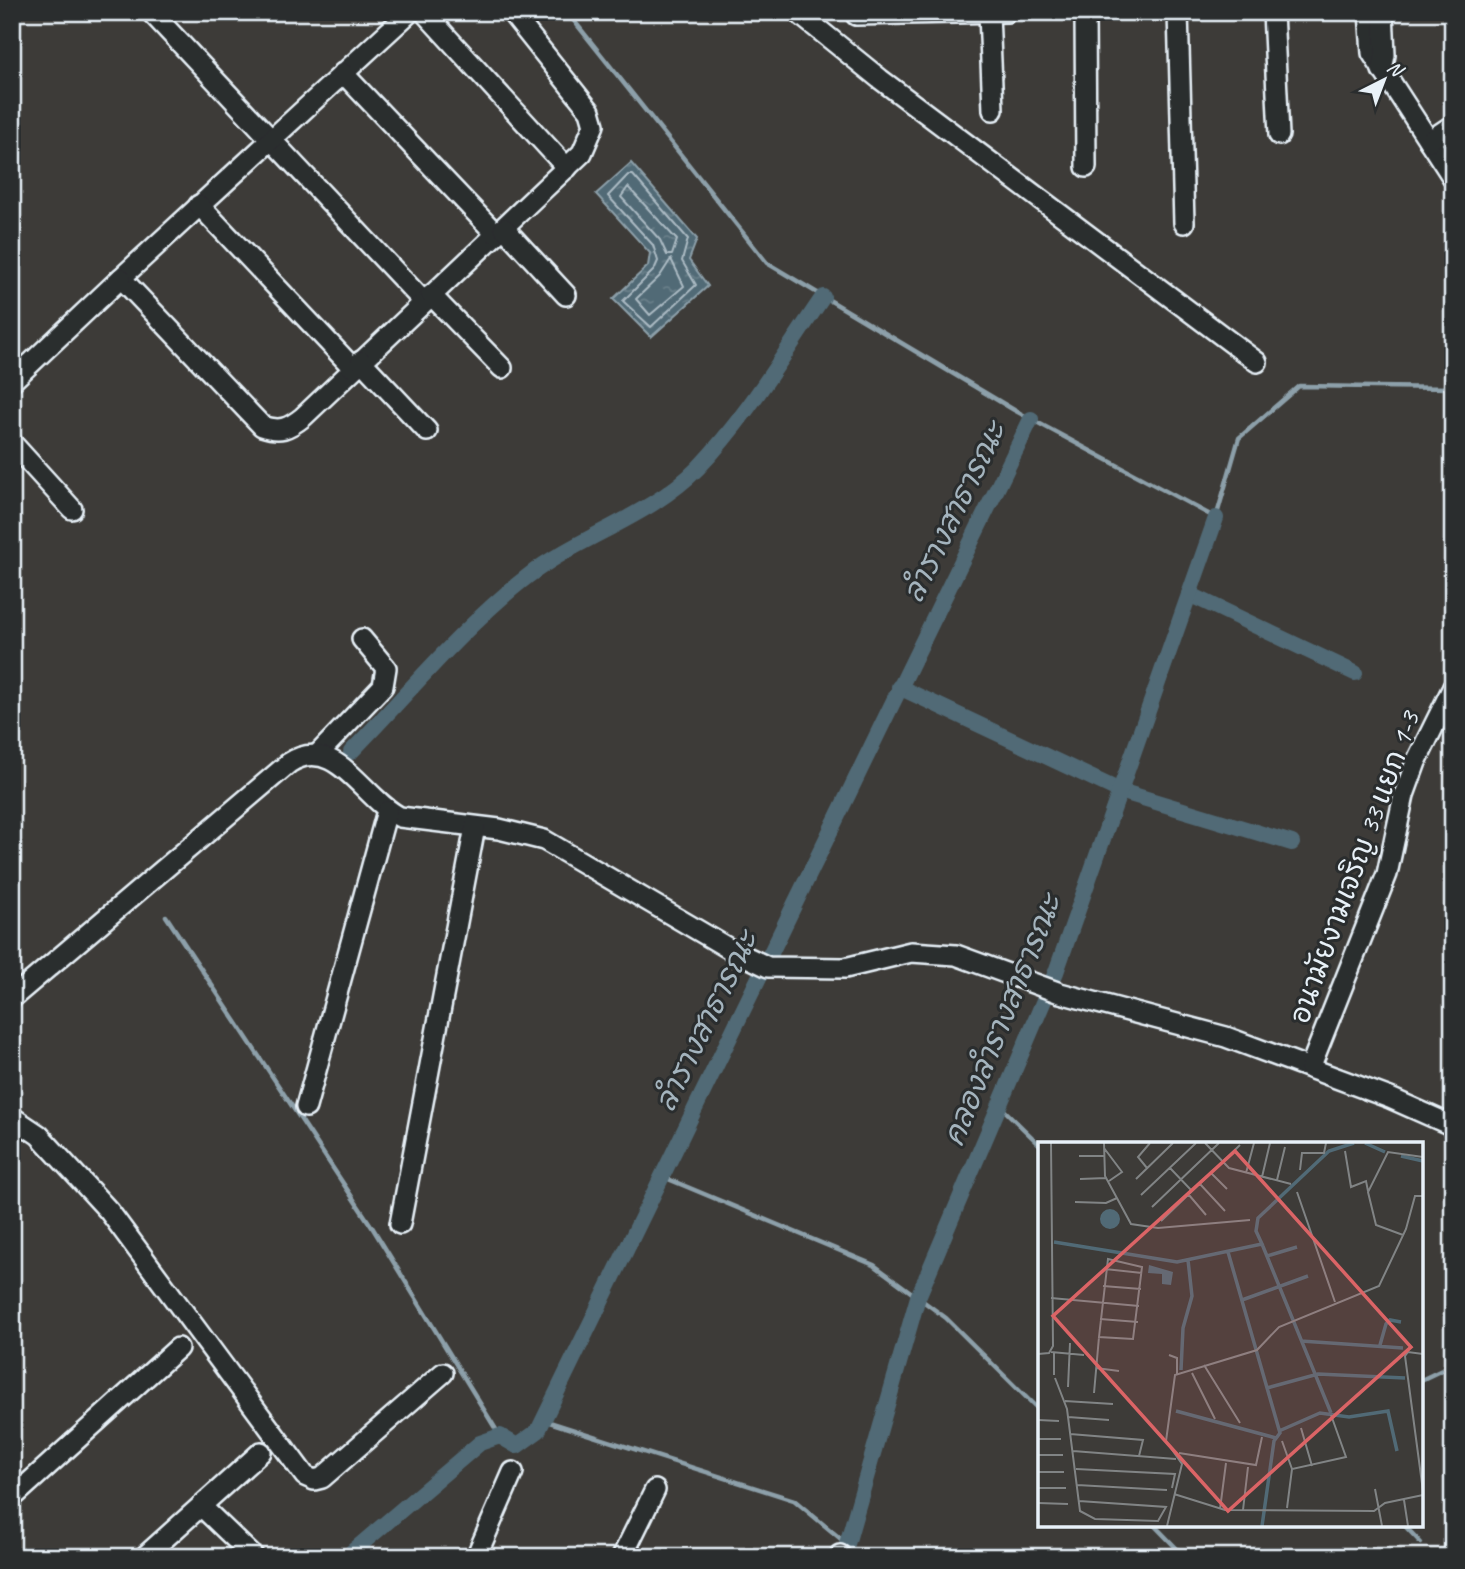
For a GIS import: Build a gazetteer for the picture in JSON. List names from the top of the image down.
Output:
{
  "streets": {
    "street": ["อนามัยงามเจริญ 33 แยก 1-3"]
  },
  "water": ["ลำรางสาธารณะ", "คลองลำรางสาธารณะ"],
  "north": "top right"
}
